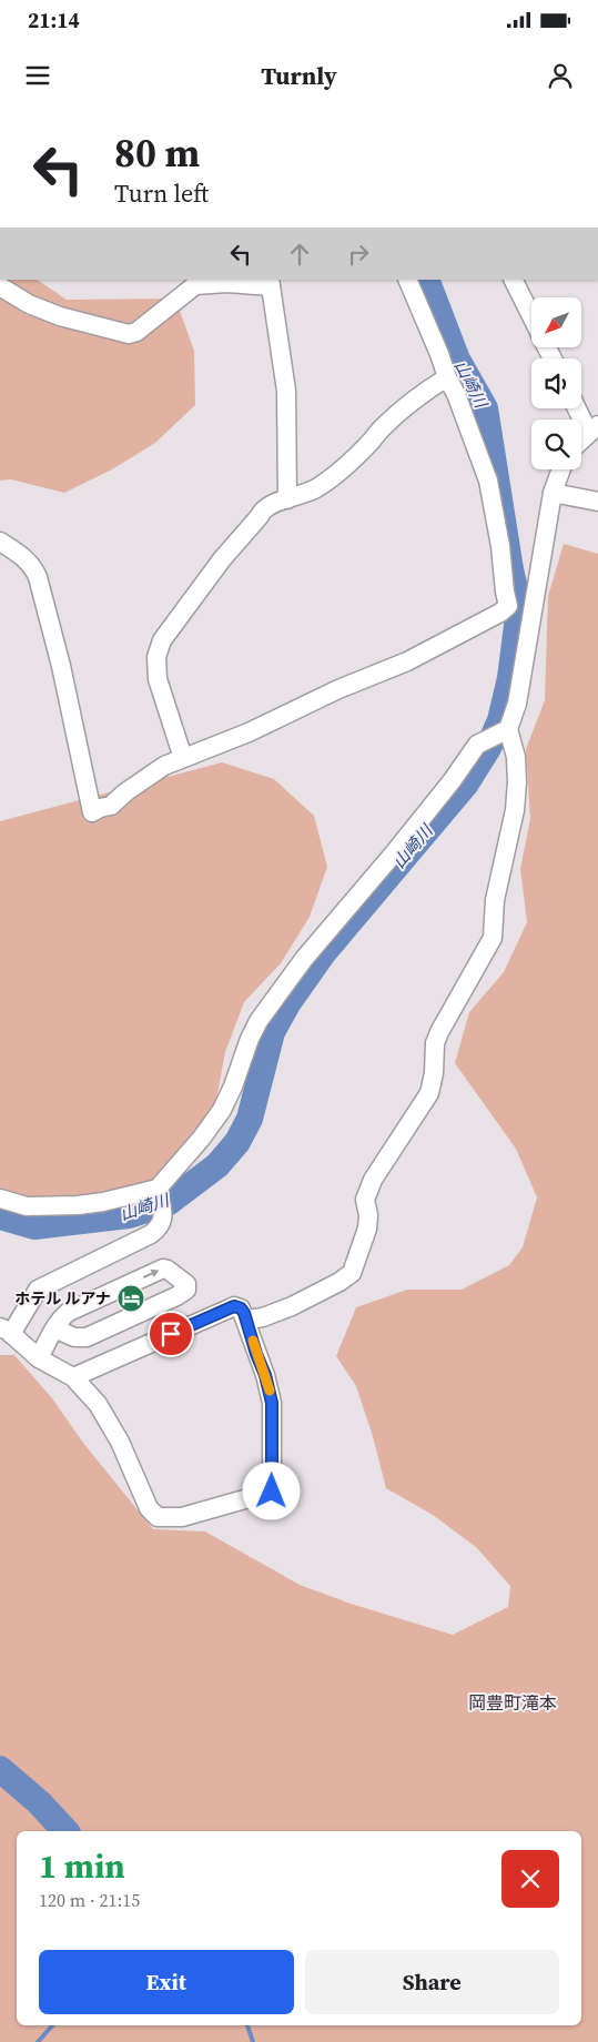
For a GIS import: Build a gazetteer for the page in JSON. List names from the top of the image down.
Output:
{
  "districts": ["岡豊町滝本"],
  "water": ["山崎川"],
  "places": {
    "hotel": ["ホテル ルアナ"]
  },
  "north": "bottom left",
  "page": {
    "status": "21:14",
    "header": "Turnly",
    "turn": ["80 m", "Turn left"],
    "heading": ["1 min", "120 m · 21:15"],
    "buttons": ["Exit", "Share"]
  }
}
